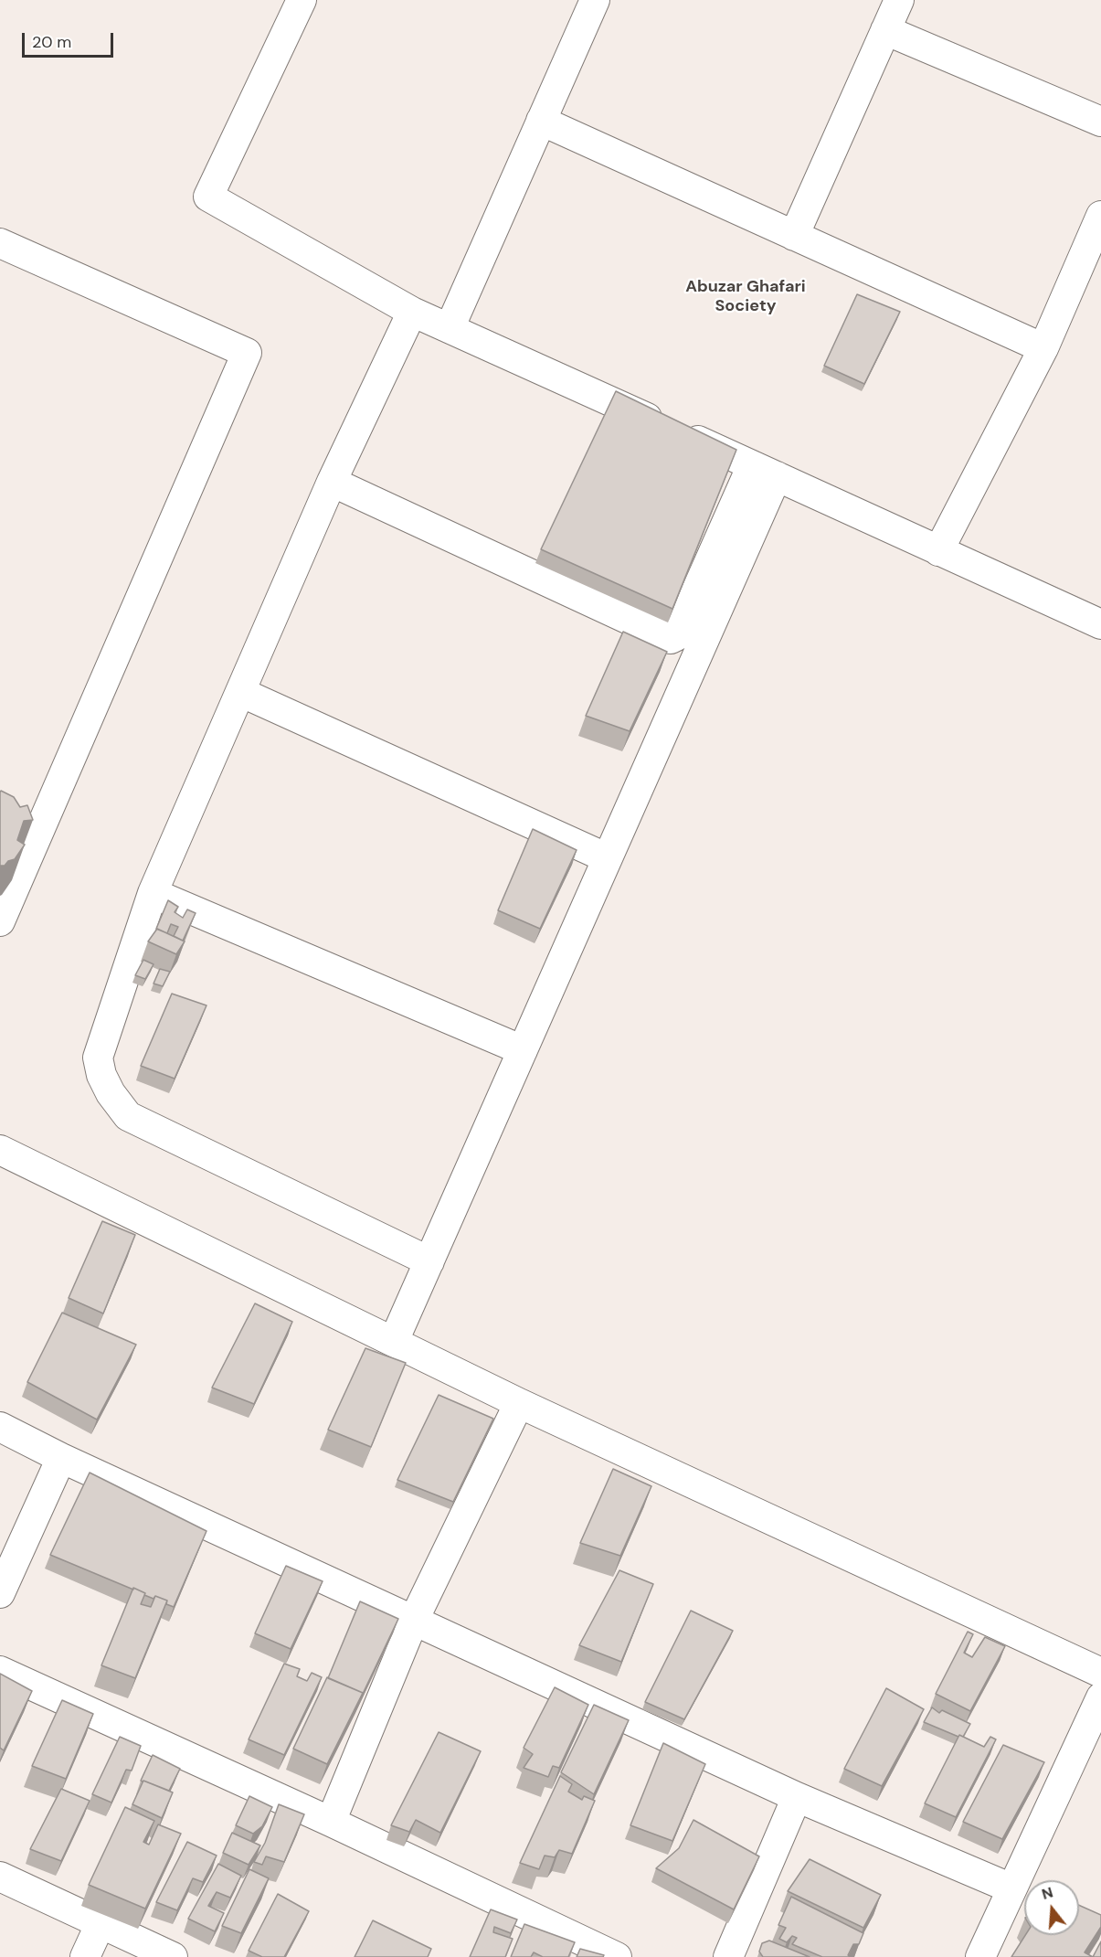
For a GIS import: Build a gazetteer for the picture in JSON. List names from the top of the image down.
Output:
{
  "districts": ["Abuzar Ghafari Society"],
  "scale_bar": "20 m",
  "north": "top"
}
